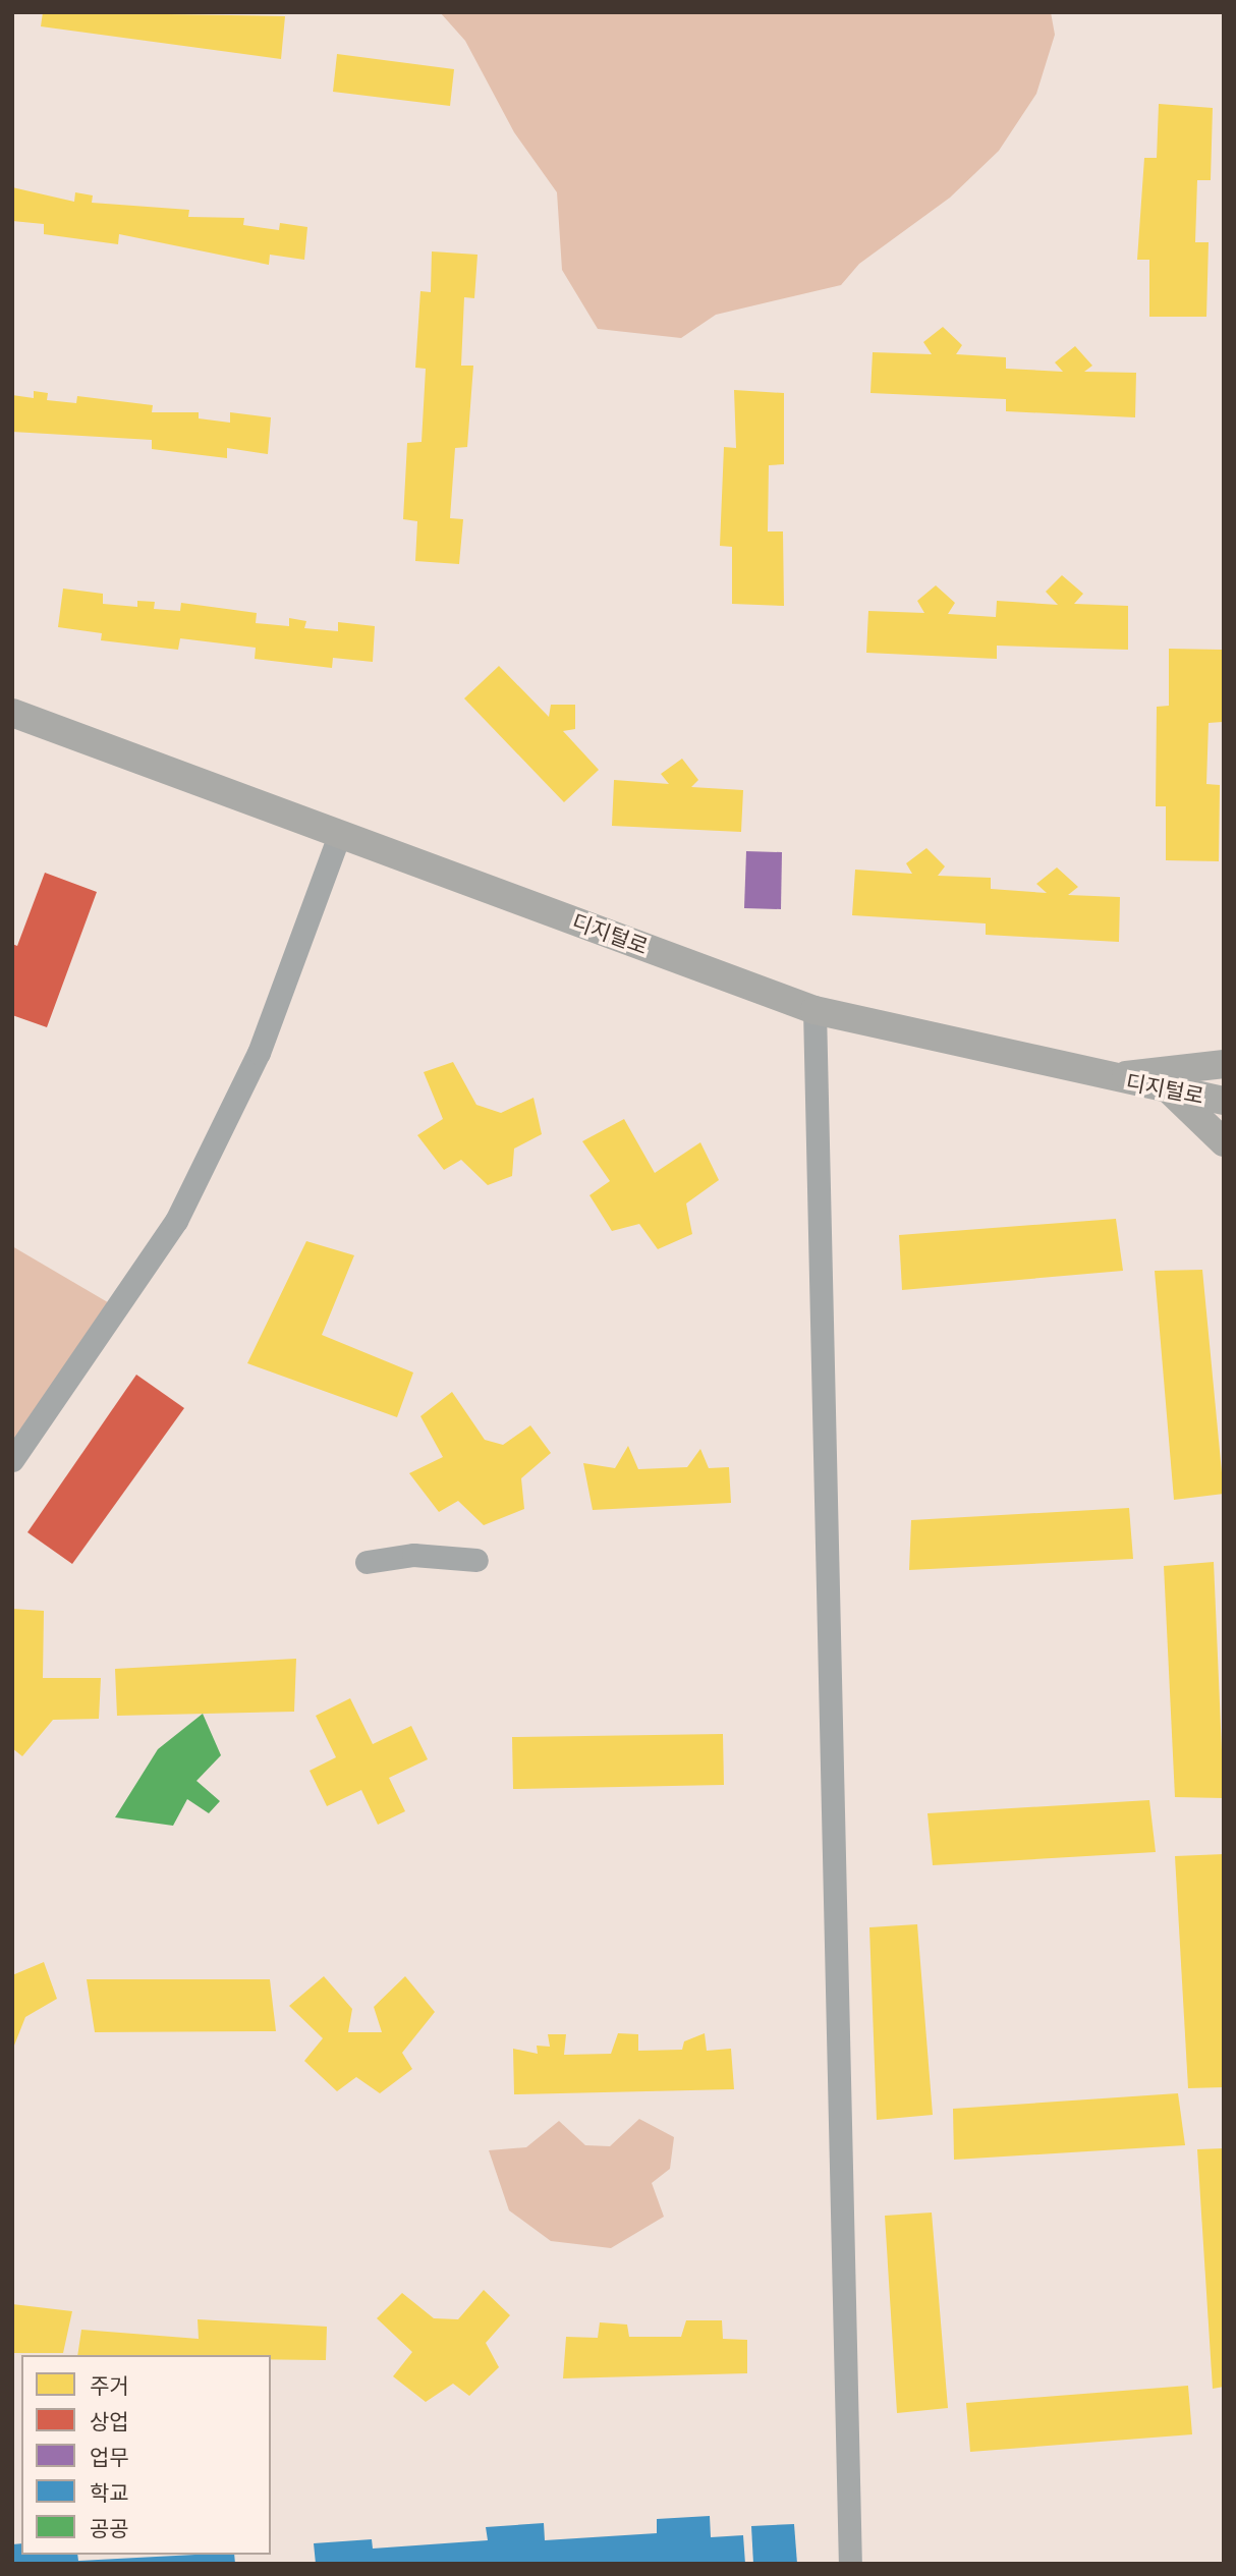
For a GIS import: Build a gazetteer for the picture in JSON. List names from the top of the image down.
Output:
{
  "streets": {
    "main road": ["디지털로"]
  },
  "legend": [
    "주거",
    "상업",
    "업무",
    "학교",
    "공공"
  ]
}
